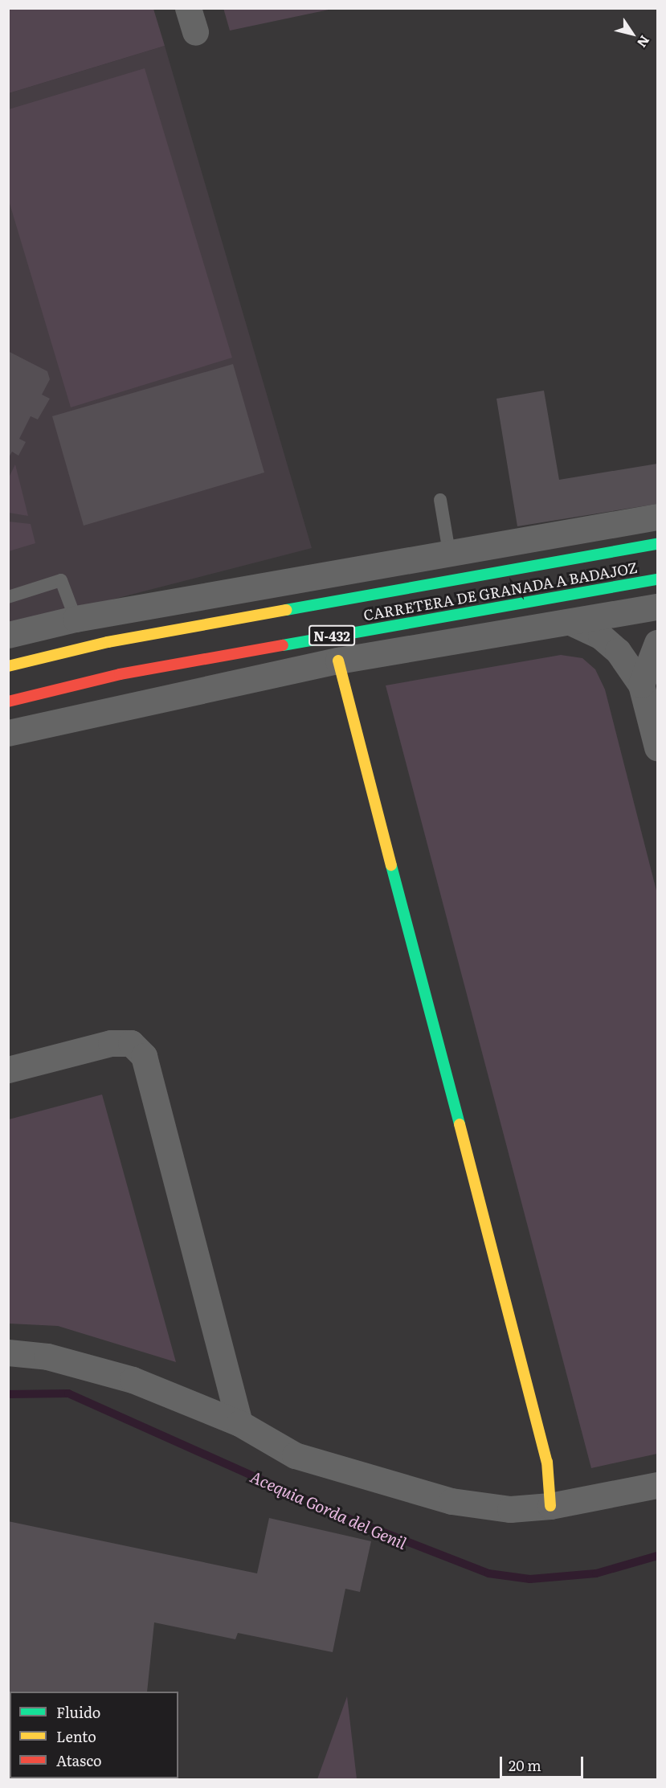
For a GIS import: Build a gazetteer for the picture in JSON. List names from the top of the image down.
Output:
{
  "streets": {
    "main road": ["CARRETERA DE GRANADA A BADAJOZ", "N-432"]
  },
  "water": ["Acequia Gorda del Genil"],
  "legend": ["Fluido", "Lento", "Atasco"],
  "scale_bar": "20 m",
  "north": "bottom right"
}
